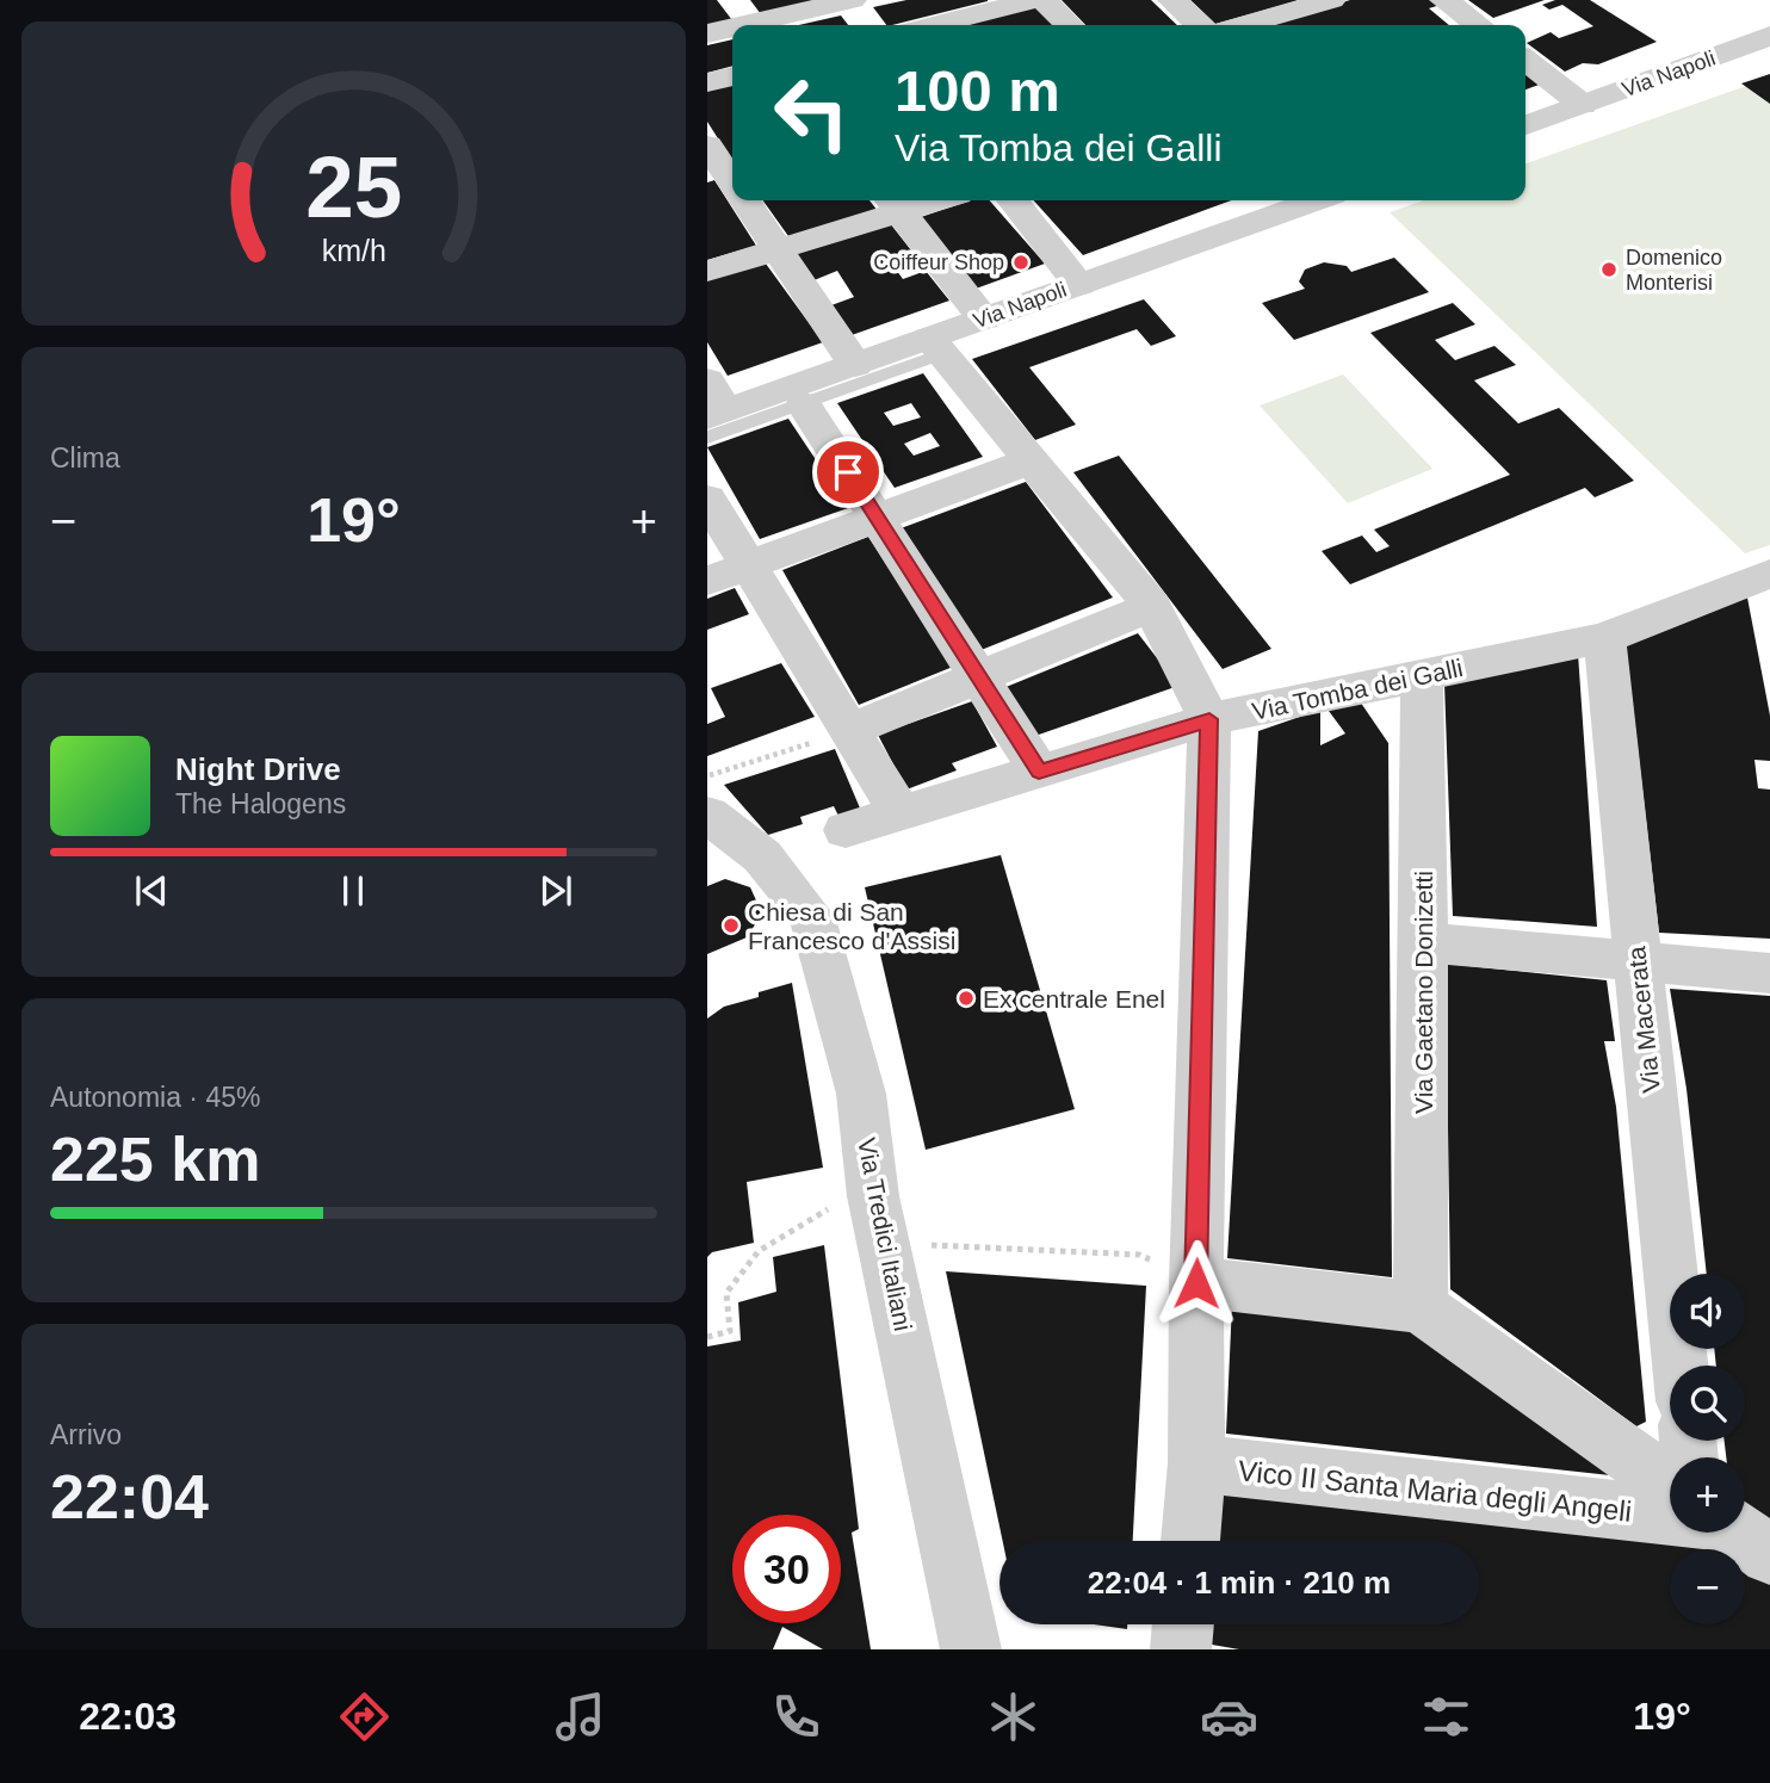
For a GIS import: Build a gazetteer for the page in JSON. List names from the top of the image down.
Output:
{
  "streets": {
    "street": [
      "Via Napoli",
      "Via Tomba dei Galli",
      "Via Gaetano Donizetti",
      "Via Macerata",
      "Via Tredici Italiani",
      "Vico II Santa Maria degli Angeli"
    ]
  },
  "crossings": [
    ["Via Tomba dei Galli", "Via Gaetano Donizetti"],
    ["Via Tomba dei Galli", "Via Macerata"]
  ],
  "places": [
    "Coiffeur Shop",
    "Domenico Monterisi",
    "Chiesa di San Francesco d'Assisi",
    "Ex centrale Enel"
  ],
  "page": {
    "turn": ["100 m", "Via Tomba dei Galli"],
    "tile": [
      "Clima",
      ["Autonomia · 45%", "225 km"],
      ["Arrivo", "22:04"]
    ],
    "heat": ["−", "19°", "+"],
    "song": ["Night Drive", "The Halogens"],
    "map_buttons": ["+", "−"],
    "limit": "30",
    "trip": "22:04 · 1 min · 210 m",
    "tabs": ["22:03", "19°"],
    "gauge": ["25", "km/h"]
  }
}
